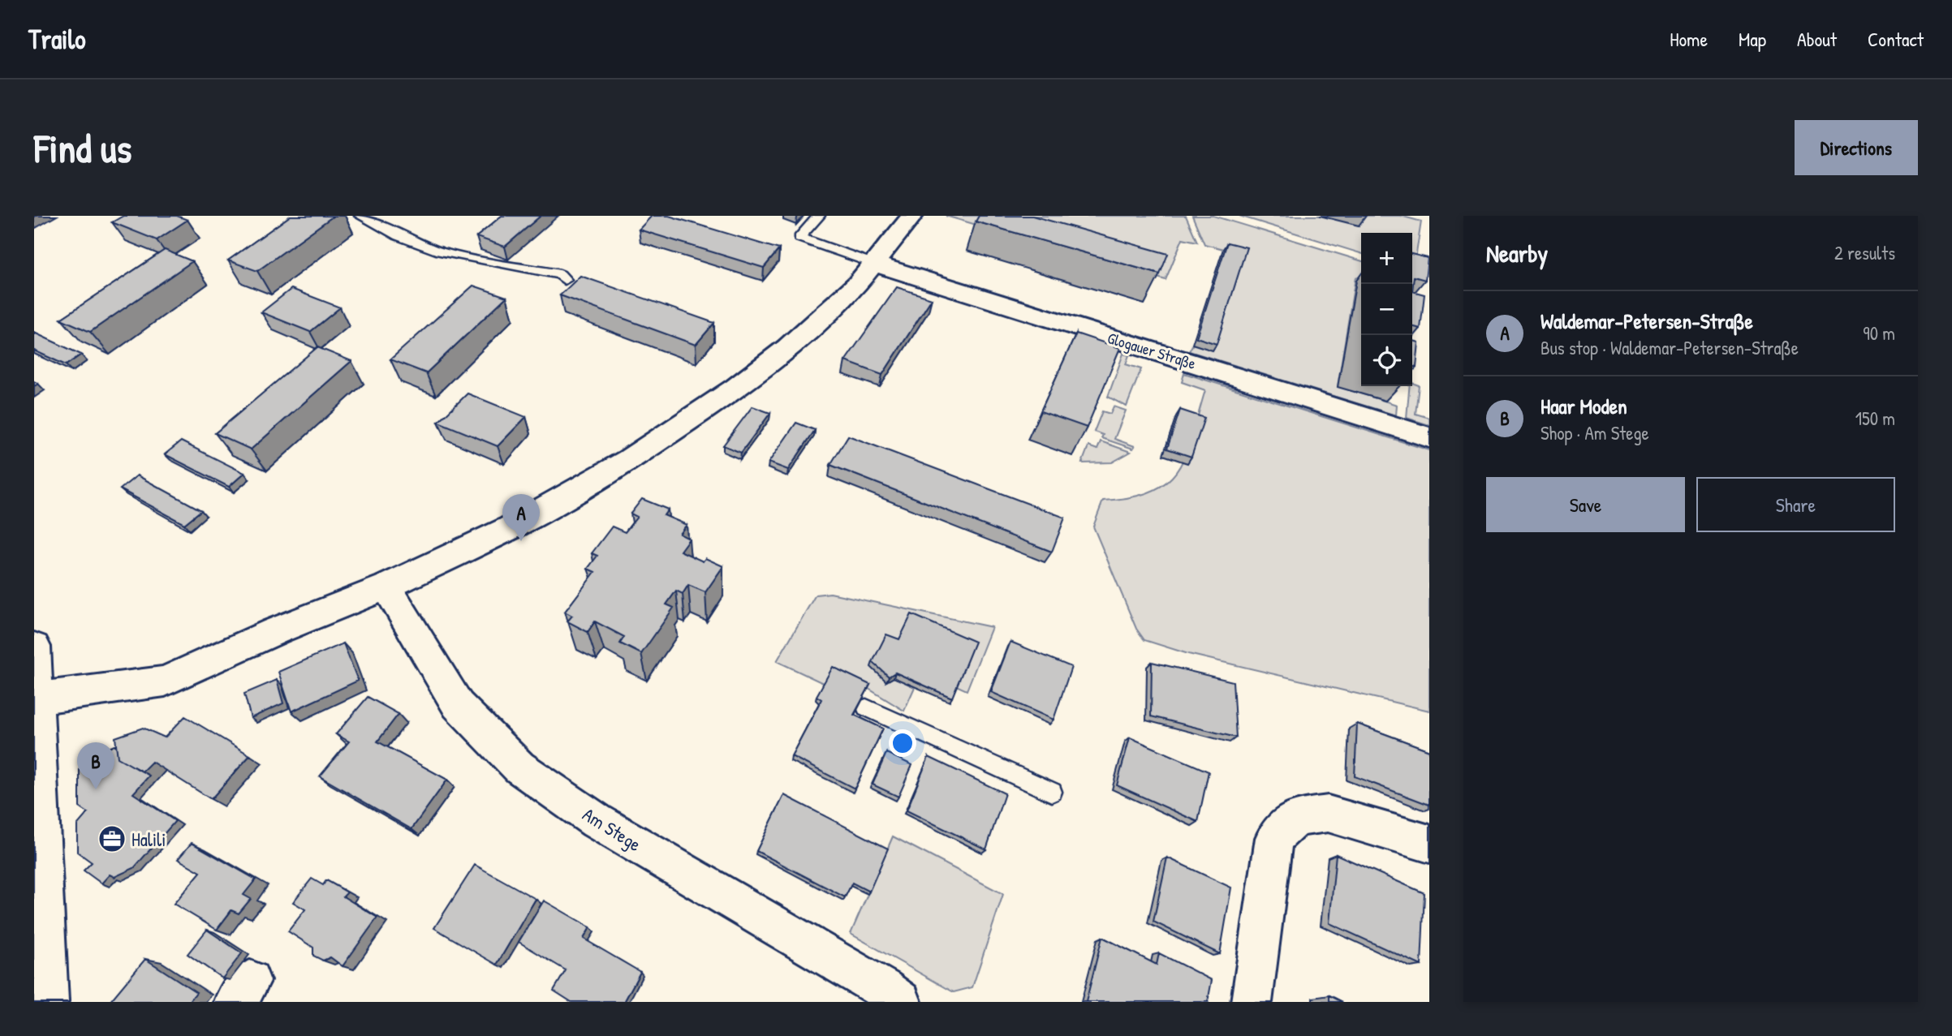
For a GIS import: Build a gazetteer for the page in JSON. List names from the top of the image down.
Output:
{
  "streets": {
    "street": ["Glogauer Straße", "Am Stege"]
  },
  "places": {
    "office": ["Halili"]
  },
  "page": {
    "header": "Trailo",
    "nav": [
      "Home",
      "Map",
      "About",
      "Contact"
    ],
    "buttons": [
      "Directions",
      ["Save", "Share"]
    ],
    "title": "Find us",
    "heading": ["Nearby", "2 results"],
    "map_buttons": ["+", "−"],
    "list": [
      {
        "mark": "A",
        "name": "Waldemar-Petersen-Straße",
        "note": "Bus stop · Waldemar-Petersen-Straße",
        "value": "90 m"
      },
      {
        "mark": "B",
        "name": "Haar Moden",
        "note": "Shop · Am Stege",
        "value": "150 m"
      }
    ],
    "pins": ["A", "B"]
  }
}
